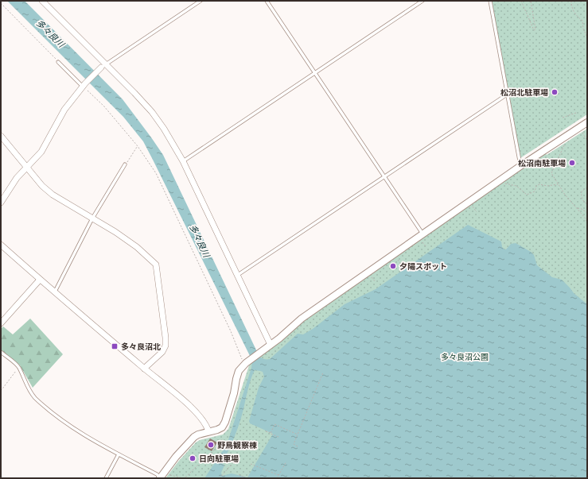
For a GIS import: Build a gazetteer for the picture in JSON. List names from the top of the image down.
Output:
{
  "water": ["多々良川"],
  "parks": ["多々良沼公園"],
  "places": {
    "other": [
      "松沼北駐車場",
      "松沼南駐車場",
      "夕陽スポット",
      "野鳥観察棟",
      "日向駐車場"
    ],
    "transit": ["多々良沼北"]
  }
}
